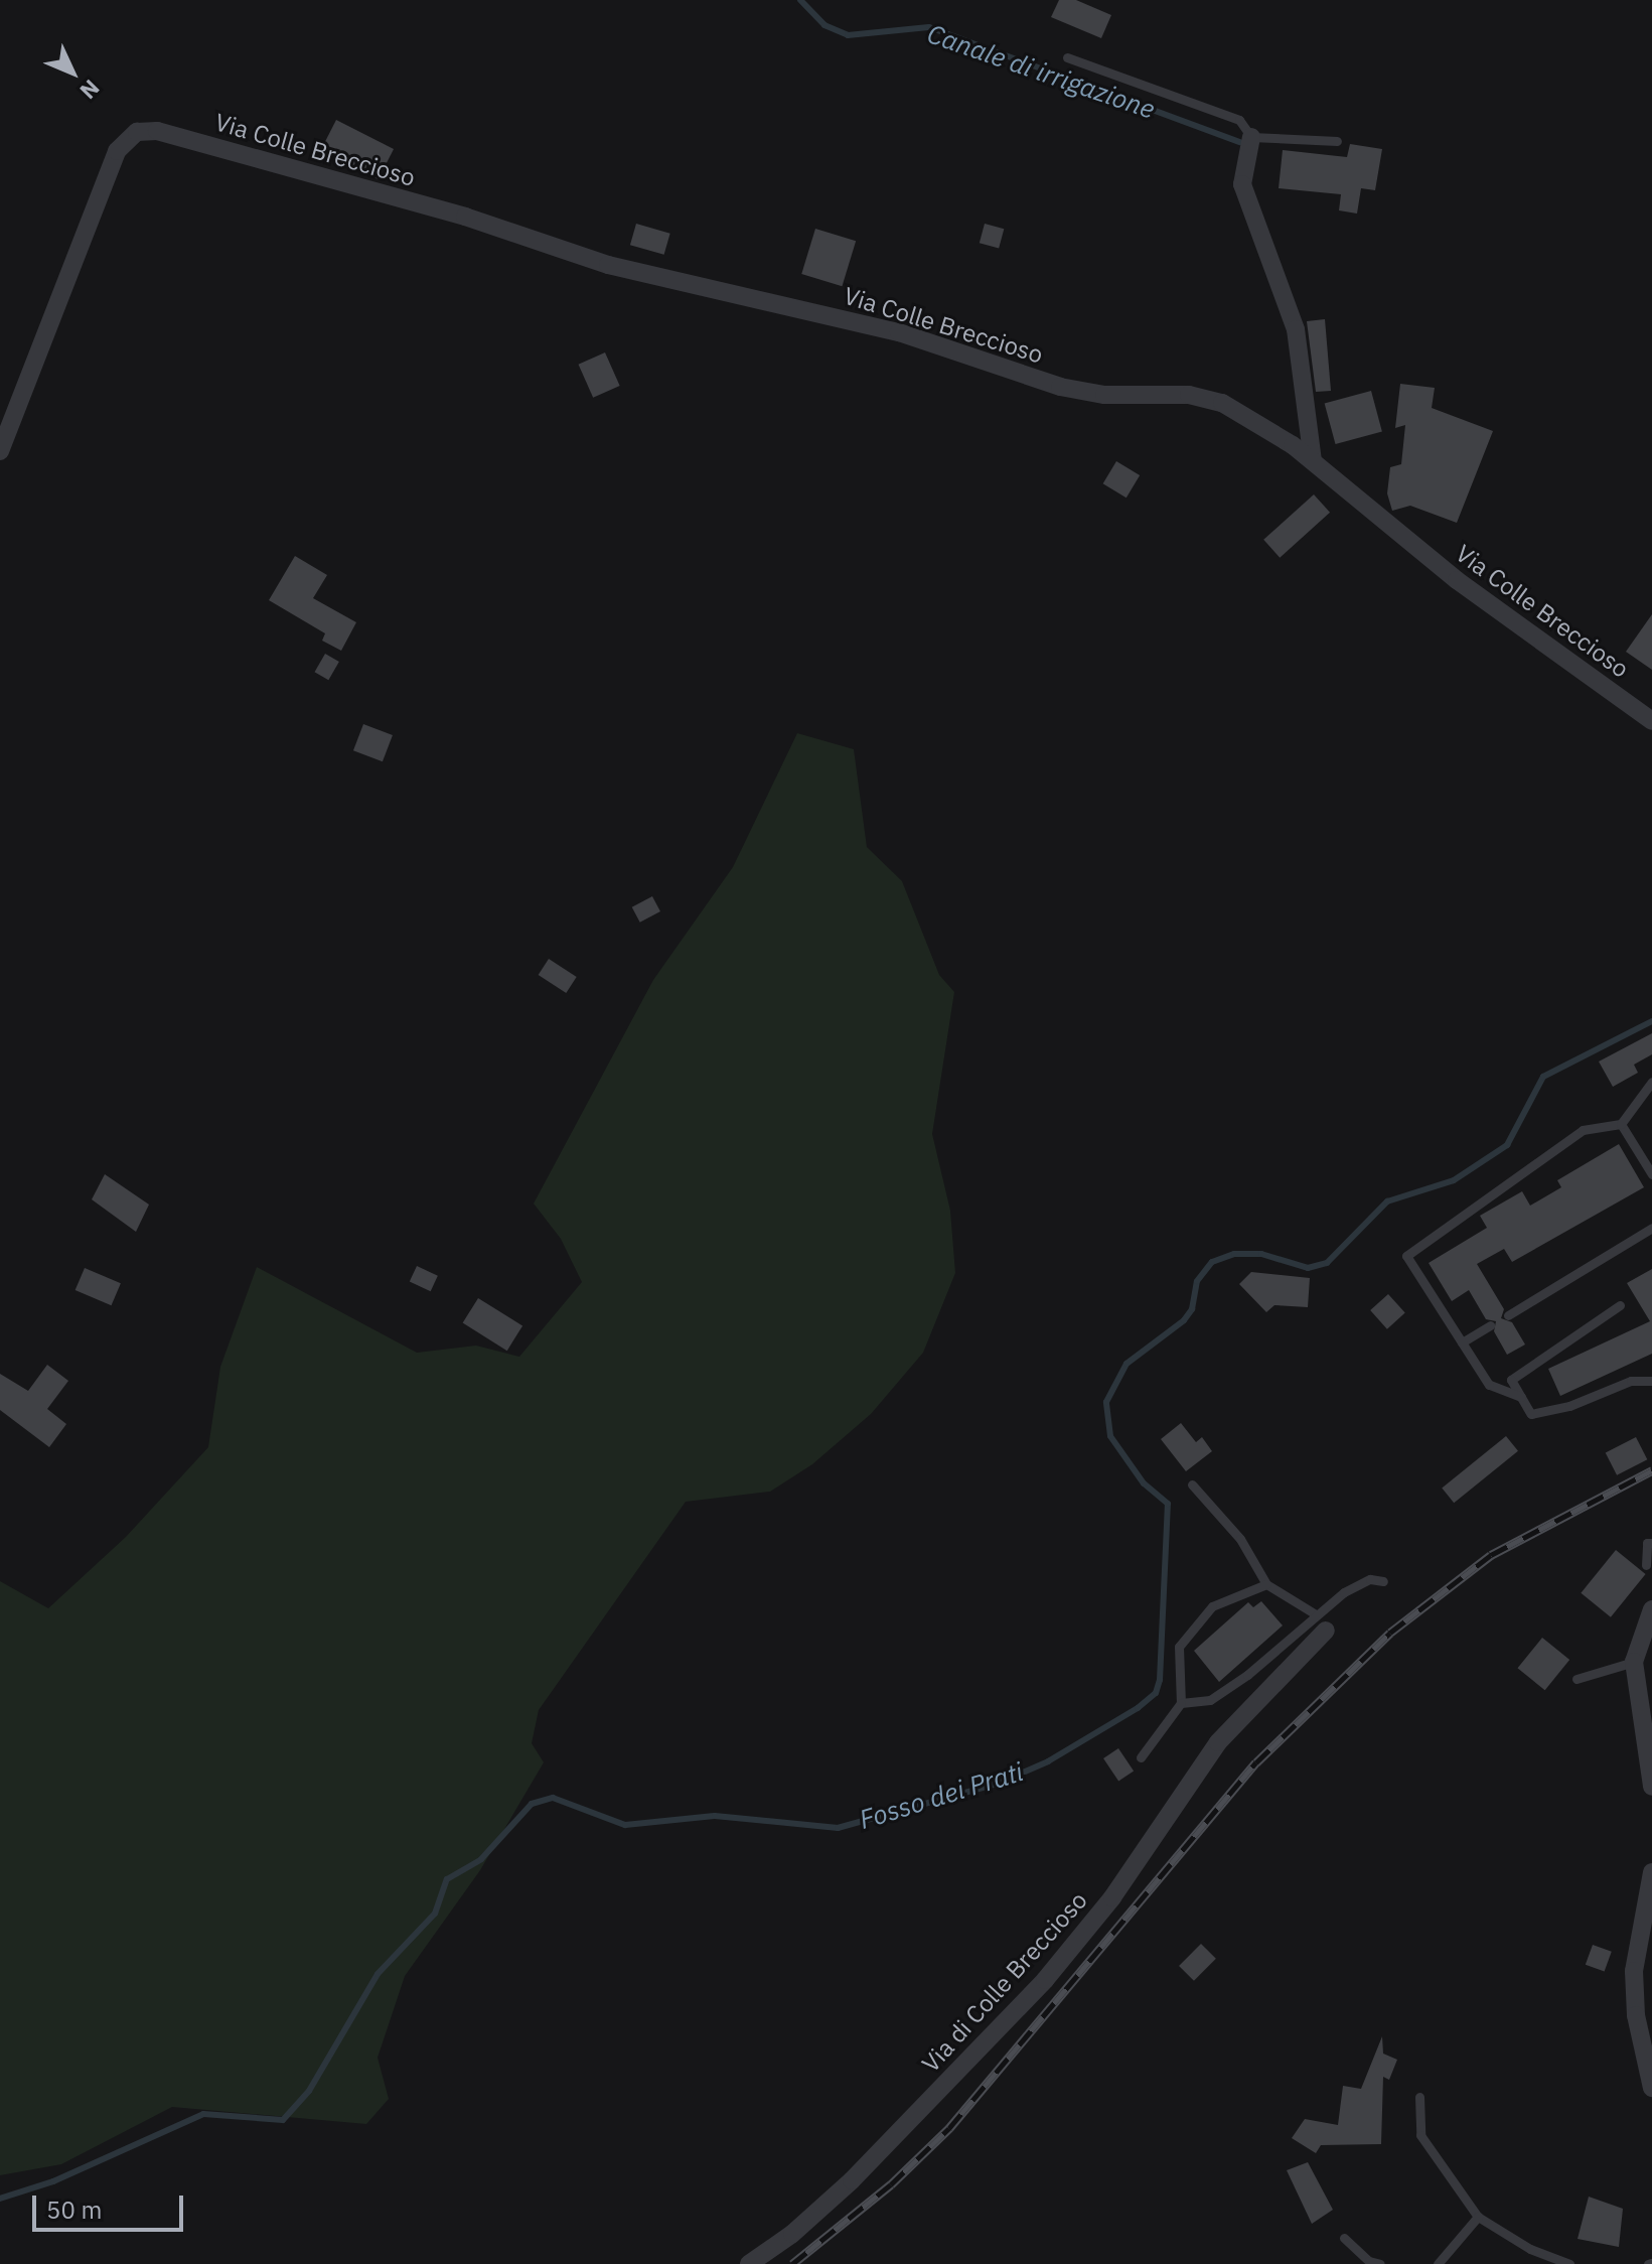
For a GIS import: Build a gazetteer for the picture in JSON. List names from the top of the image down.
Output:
{
  "streets": {
    "street": ["Via Colle Breccioso", "Via di Colle Breccioso"]
  },
  "water": ["Canale di irrigazione", "Fosso dei Prati"],
  "scale_bar": "50 m",
  "north": "bottom right"
}
